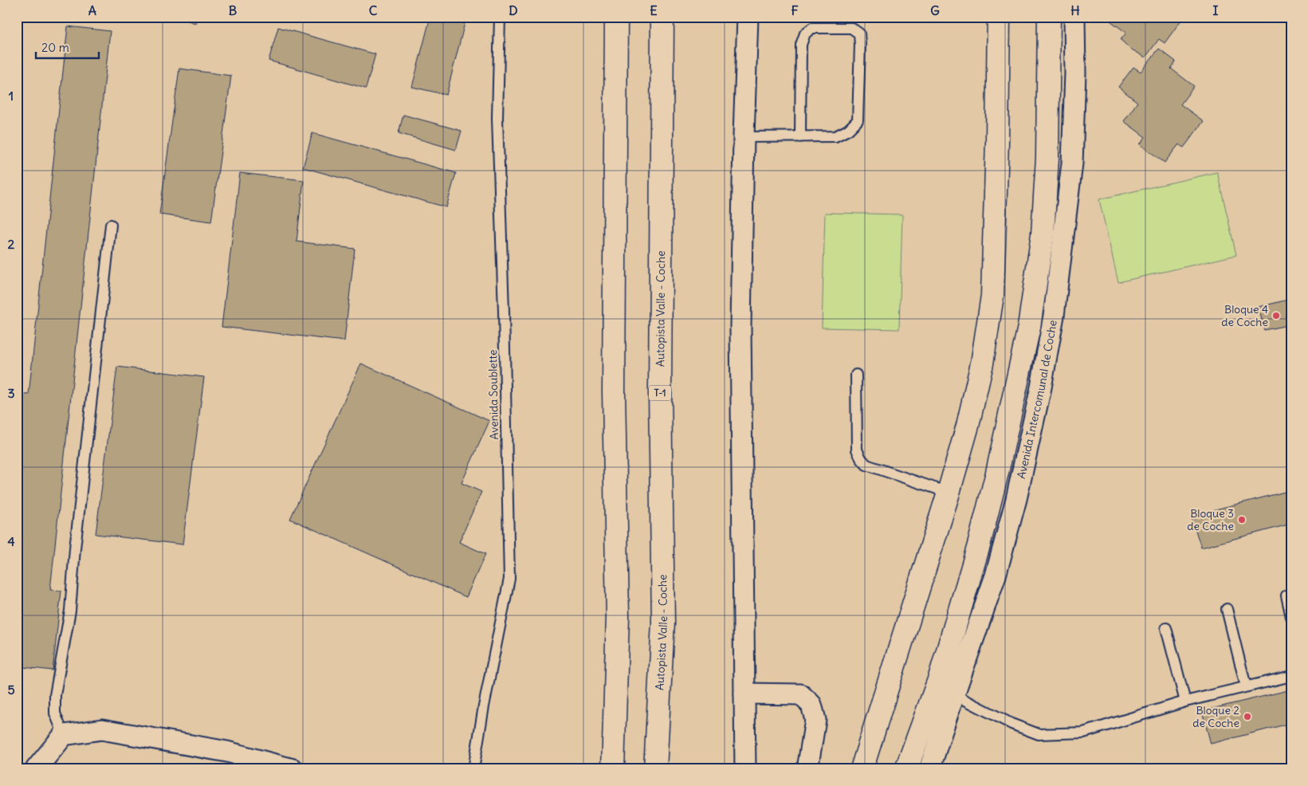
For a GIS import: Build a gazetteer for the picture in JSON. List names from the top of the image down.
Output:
{
  "streets": {
    "main road": ["Autopista Valle - Coche", "T-1", "Avenida Intercomunal de Coche"],
    "lane": ["Avenida Soublette"]
  },
  "places": ["Bloque 4 de Coche", "Bloque 3 de Coche", "Bloque 2 de Coche"],
  "scale_bar": "20 m",
  "grid": {
    "columns": [
      "A",
      "B",
      "C",
      "D",
      "E",
      "F",
      "G",
      "H",
      "I"
    ],
    "rows": [
      "1",
      "2",
      "3",
      "4",
      "5"
    ]
  }
}
